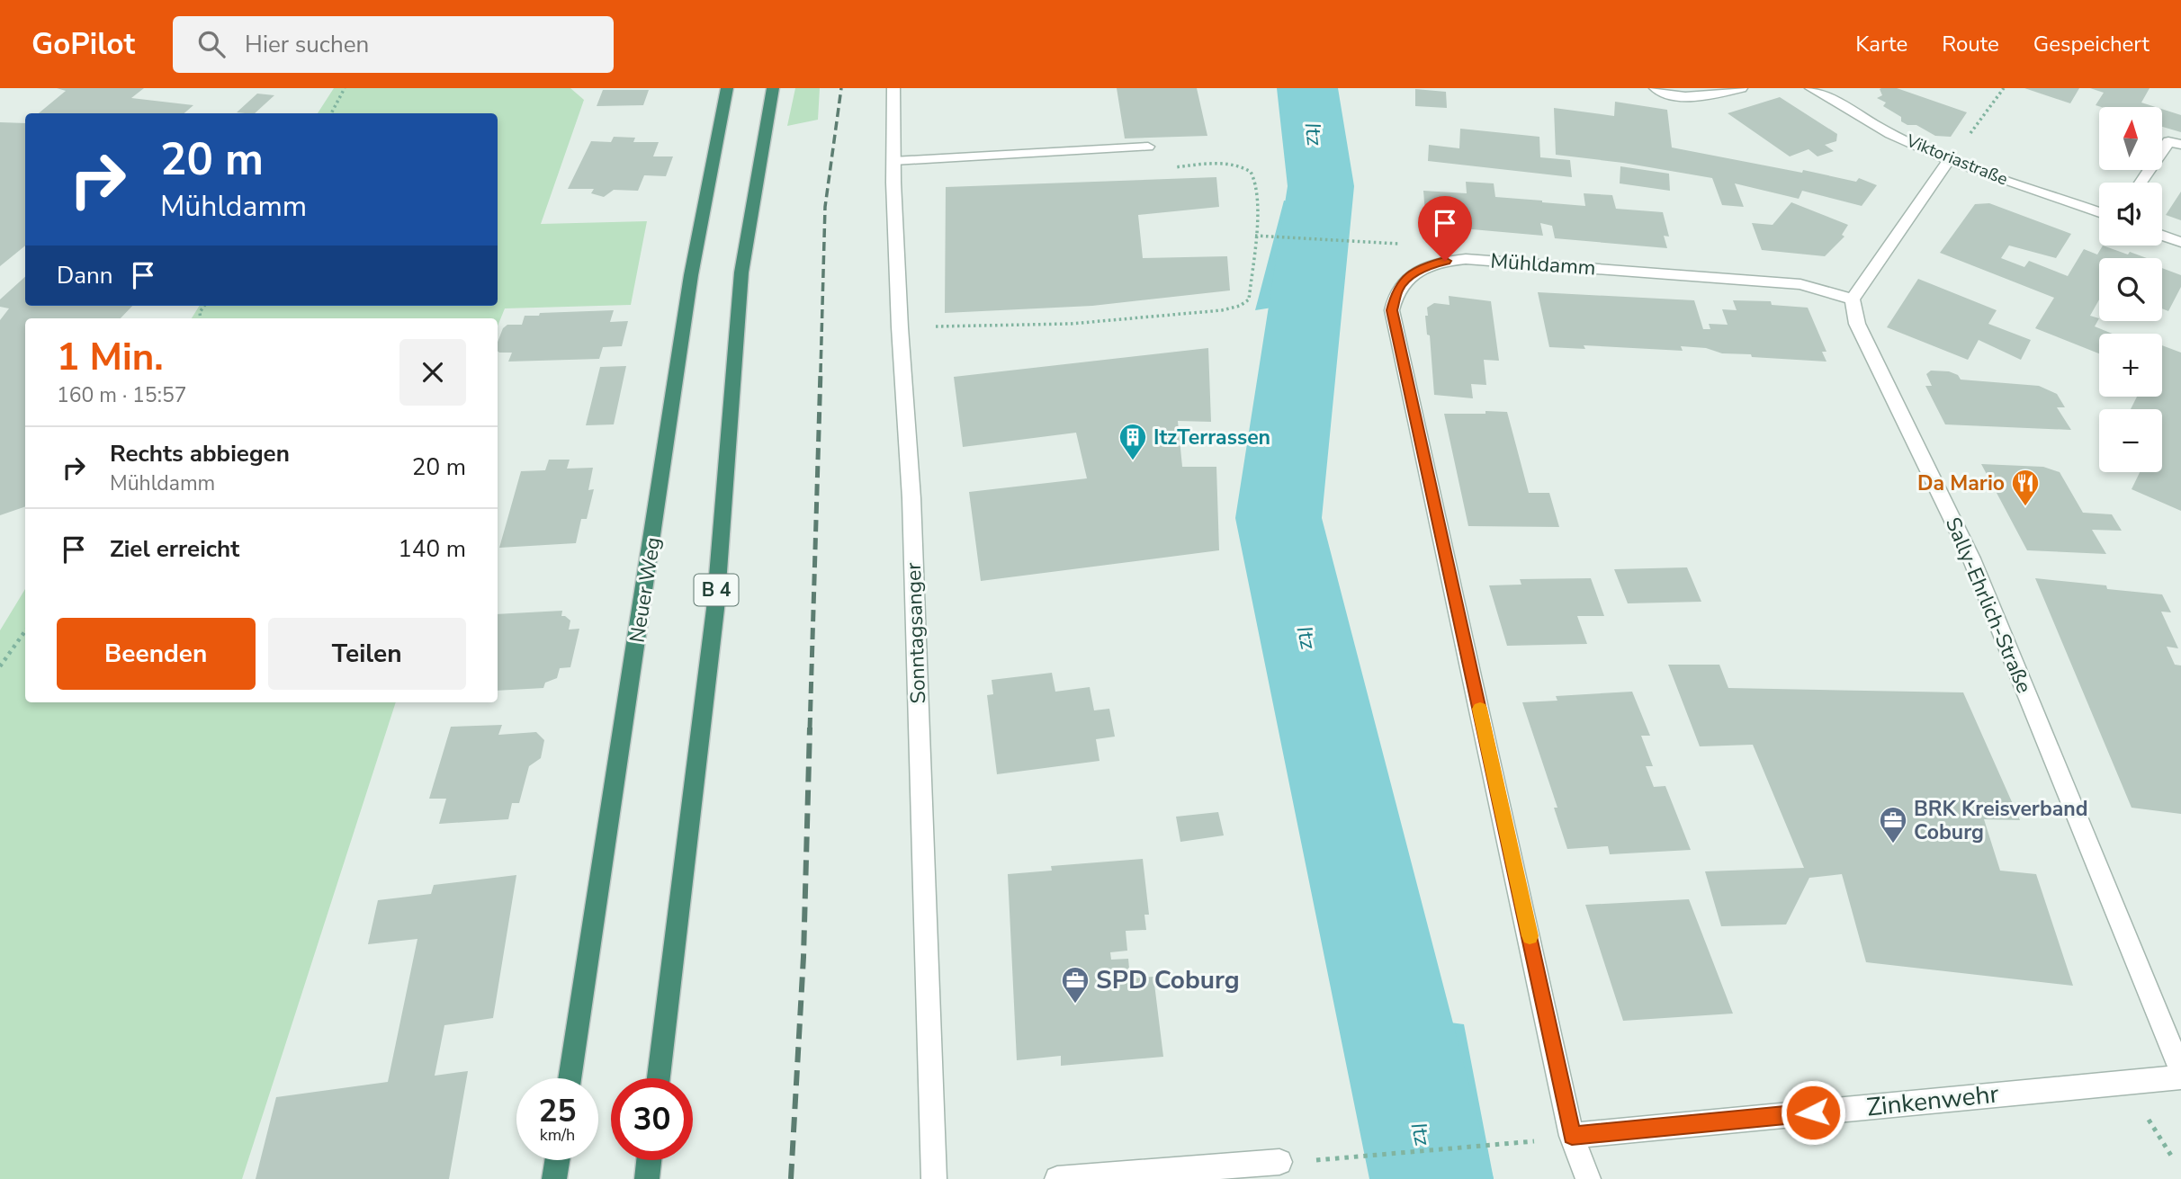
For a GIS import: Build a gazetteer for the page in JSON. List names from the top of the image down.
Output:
{
  "streets": {
    "highway": ["Neuer Weg", "B 4"],
    "street": [
      "Viktoriastraße",
      "Mühldamm",
      "Sally-Ehrlich-Straße",
      "Sonntagsanger",
      "Zinkenwehr"
    ]
  },
  "crossings": [
    ["Mühldamm", "Sally-Ehrlich-Straße"],
    ["Mühldamm", "Zinkenwehr"]
  ],
  "water": ["Itz"],
  "places": {
    "building": ["ItzTerrassen"],
    "restaurant": ["Da Mario"],
    "office": ["BRK Kreisverband Coburg", "SPD Coburg"]
  },
  "north": "top",
  "page": {
    "header": "GoPilot",
    "search": "Hier suchen",
    "nav": ["Karte", "Route", "Gespeichert"],
    "map_buttons": ["+", "−"],
    "turn": ["20 m", "Mühldamm"],
    "then": "Dann",
    "heading": ["1 Min.", "160 m · 15:57"],
    "list": [
      {
        "name": "Rechts abbiegen",
        "note": "Mühldamm",
        "value": "20 m"
      },
      {
        "name": "Ziel erreicht",
        "value": "140 m"
      }
    ],
    "buttons": ["Beenden", "Teilen"],
    "speed": "25 km/h",
    "limit": "30"
  }
}
